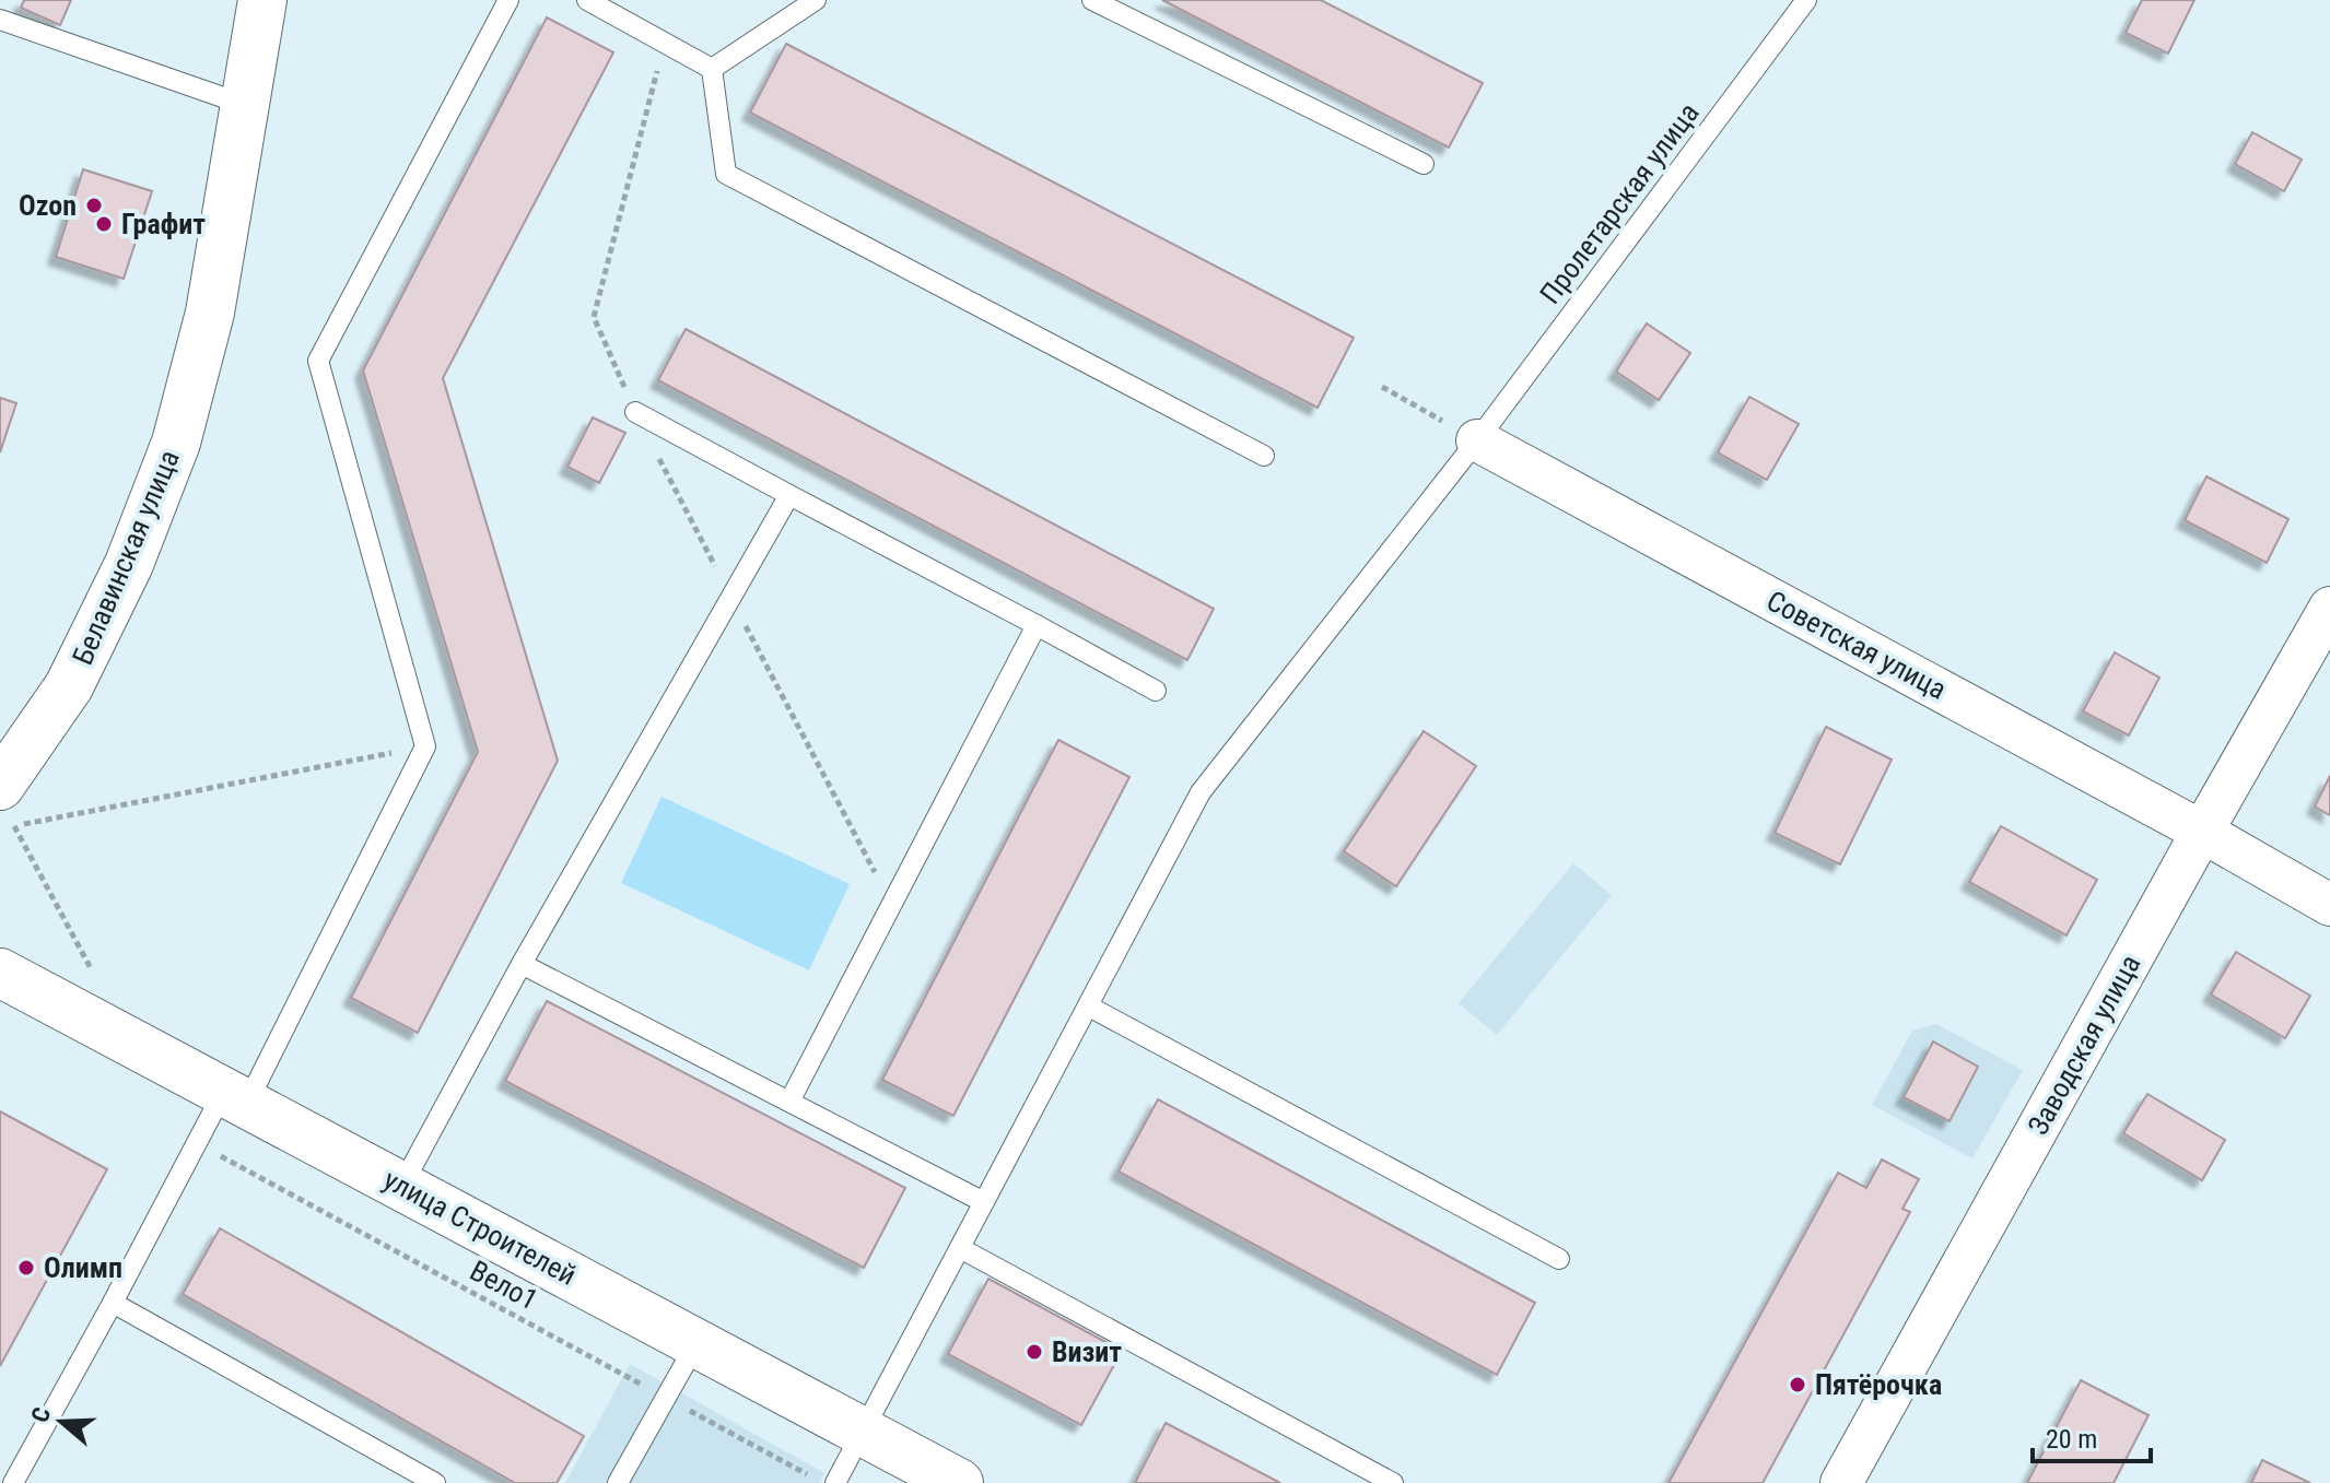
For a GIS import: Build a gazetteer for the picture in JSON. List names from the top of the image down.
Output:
{
  "streets": {
    "main road": ["Белавинская улица", "улица Строителей"],
    "street": ["Советская улица", "Заводская улица"],
    "lane": ["Пролетарская улица"],
    "path": ["Вело1"]
  },
  "crossings": [
    ["Пролетарская улица", "Советская улица"],
    ["Пролетарская улица", "улица Строителей"],
    ["Пролетарская улица", "Вело1"],
    ["Советская улица", "Заводская улица"]
  ],
  "places": [
    "Ozon",
    "Графит",
    "Олимп",
    "Визит",
    "Пятёрочка"
  ],
  "scale_bar": "20 m",
  "north": "left"
}
